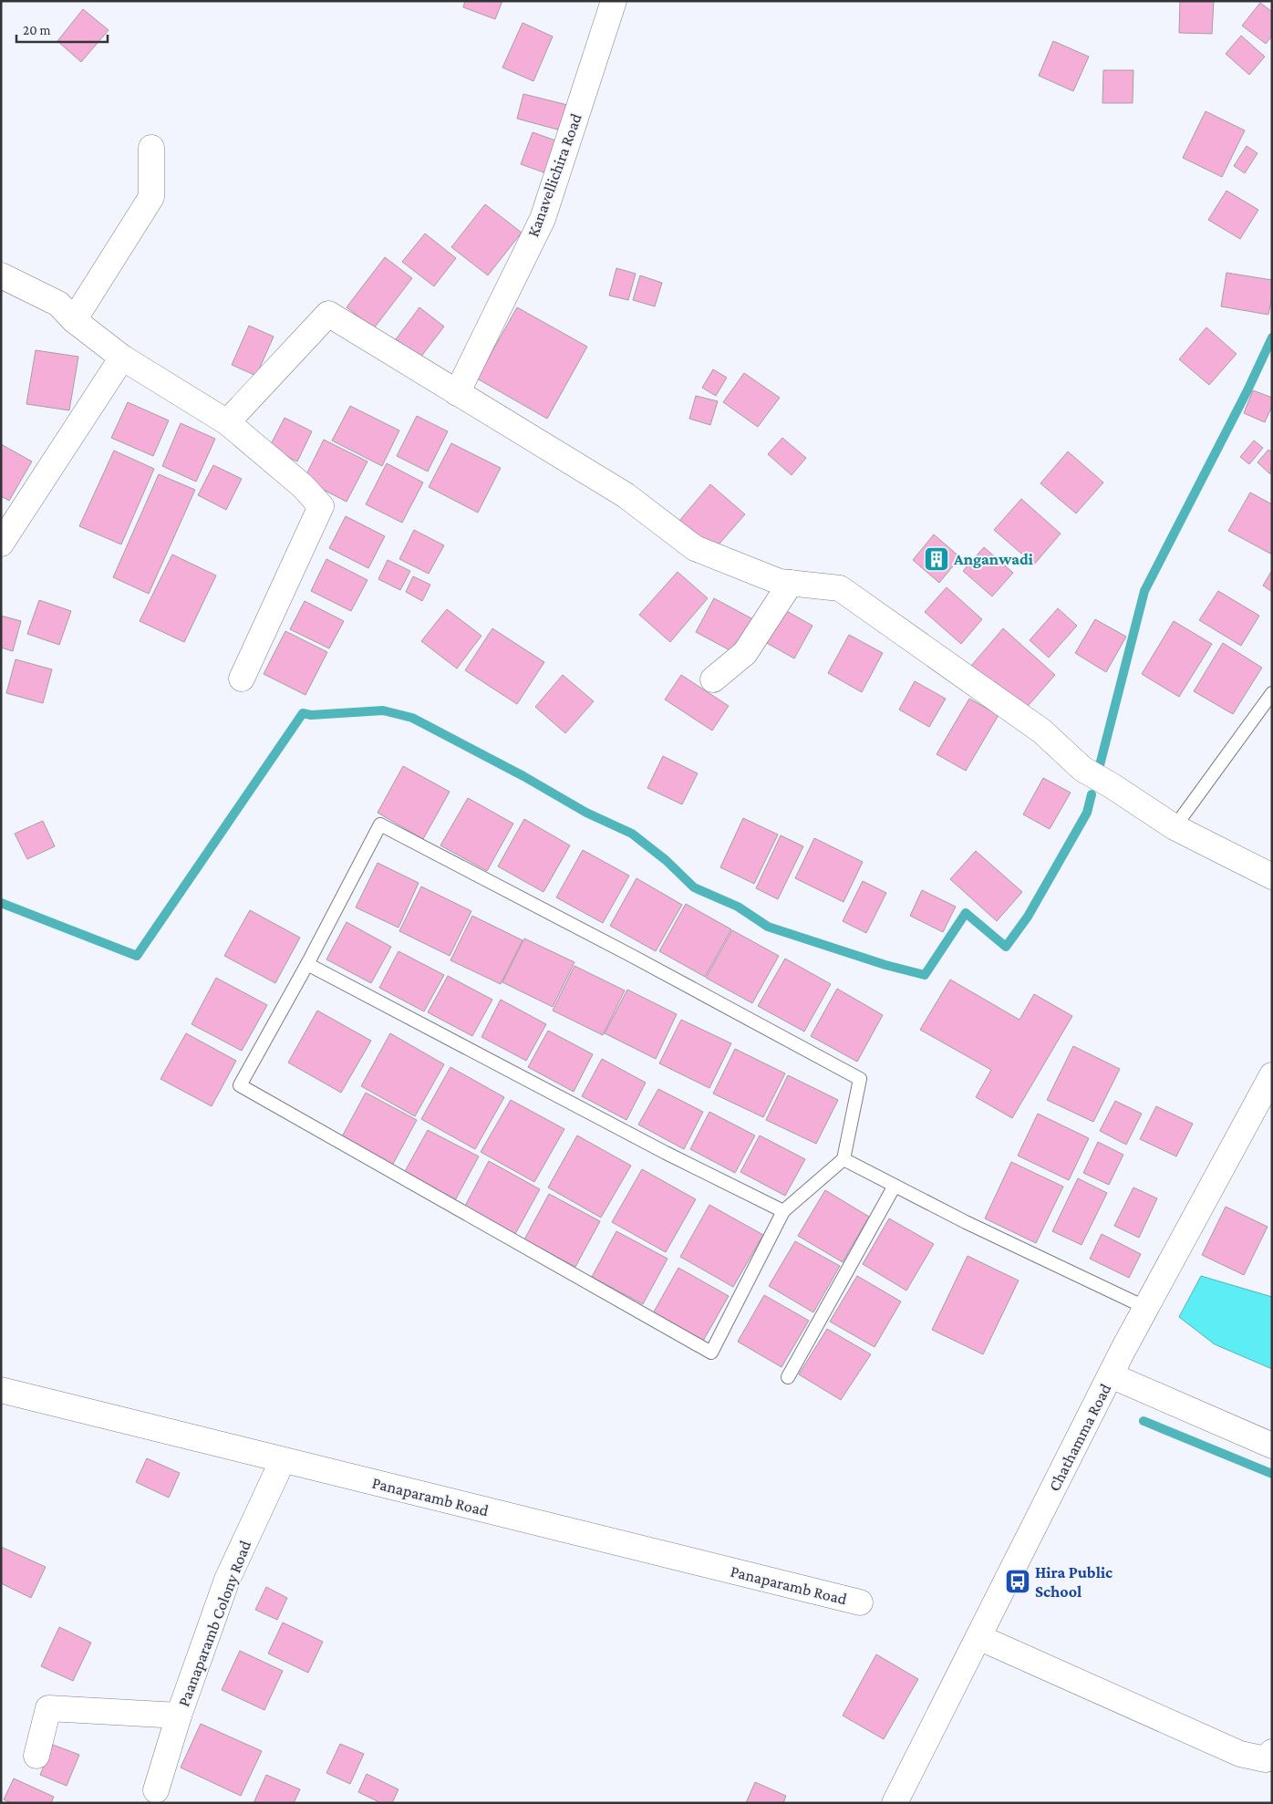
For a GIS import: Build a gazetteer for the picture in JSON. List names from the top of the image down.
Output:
{
  "streets": {
    "street": [
      "Kanavellichira Road",
      "Chathamma Road",
      "Panaparamb Road",
      "Paanaparamb Colony Road"
    ]
  },
  "crossings": [
    ["Panaparamb Road", "Paanaparamb Colony Road"]
  ],
  "places": {
    "building": ["Anganwadi"],
    "bus stop": ["Hira Public School"]
  },
  "scale_bar": "20 m"
}
